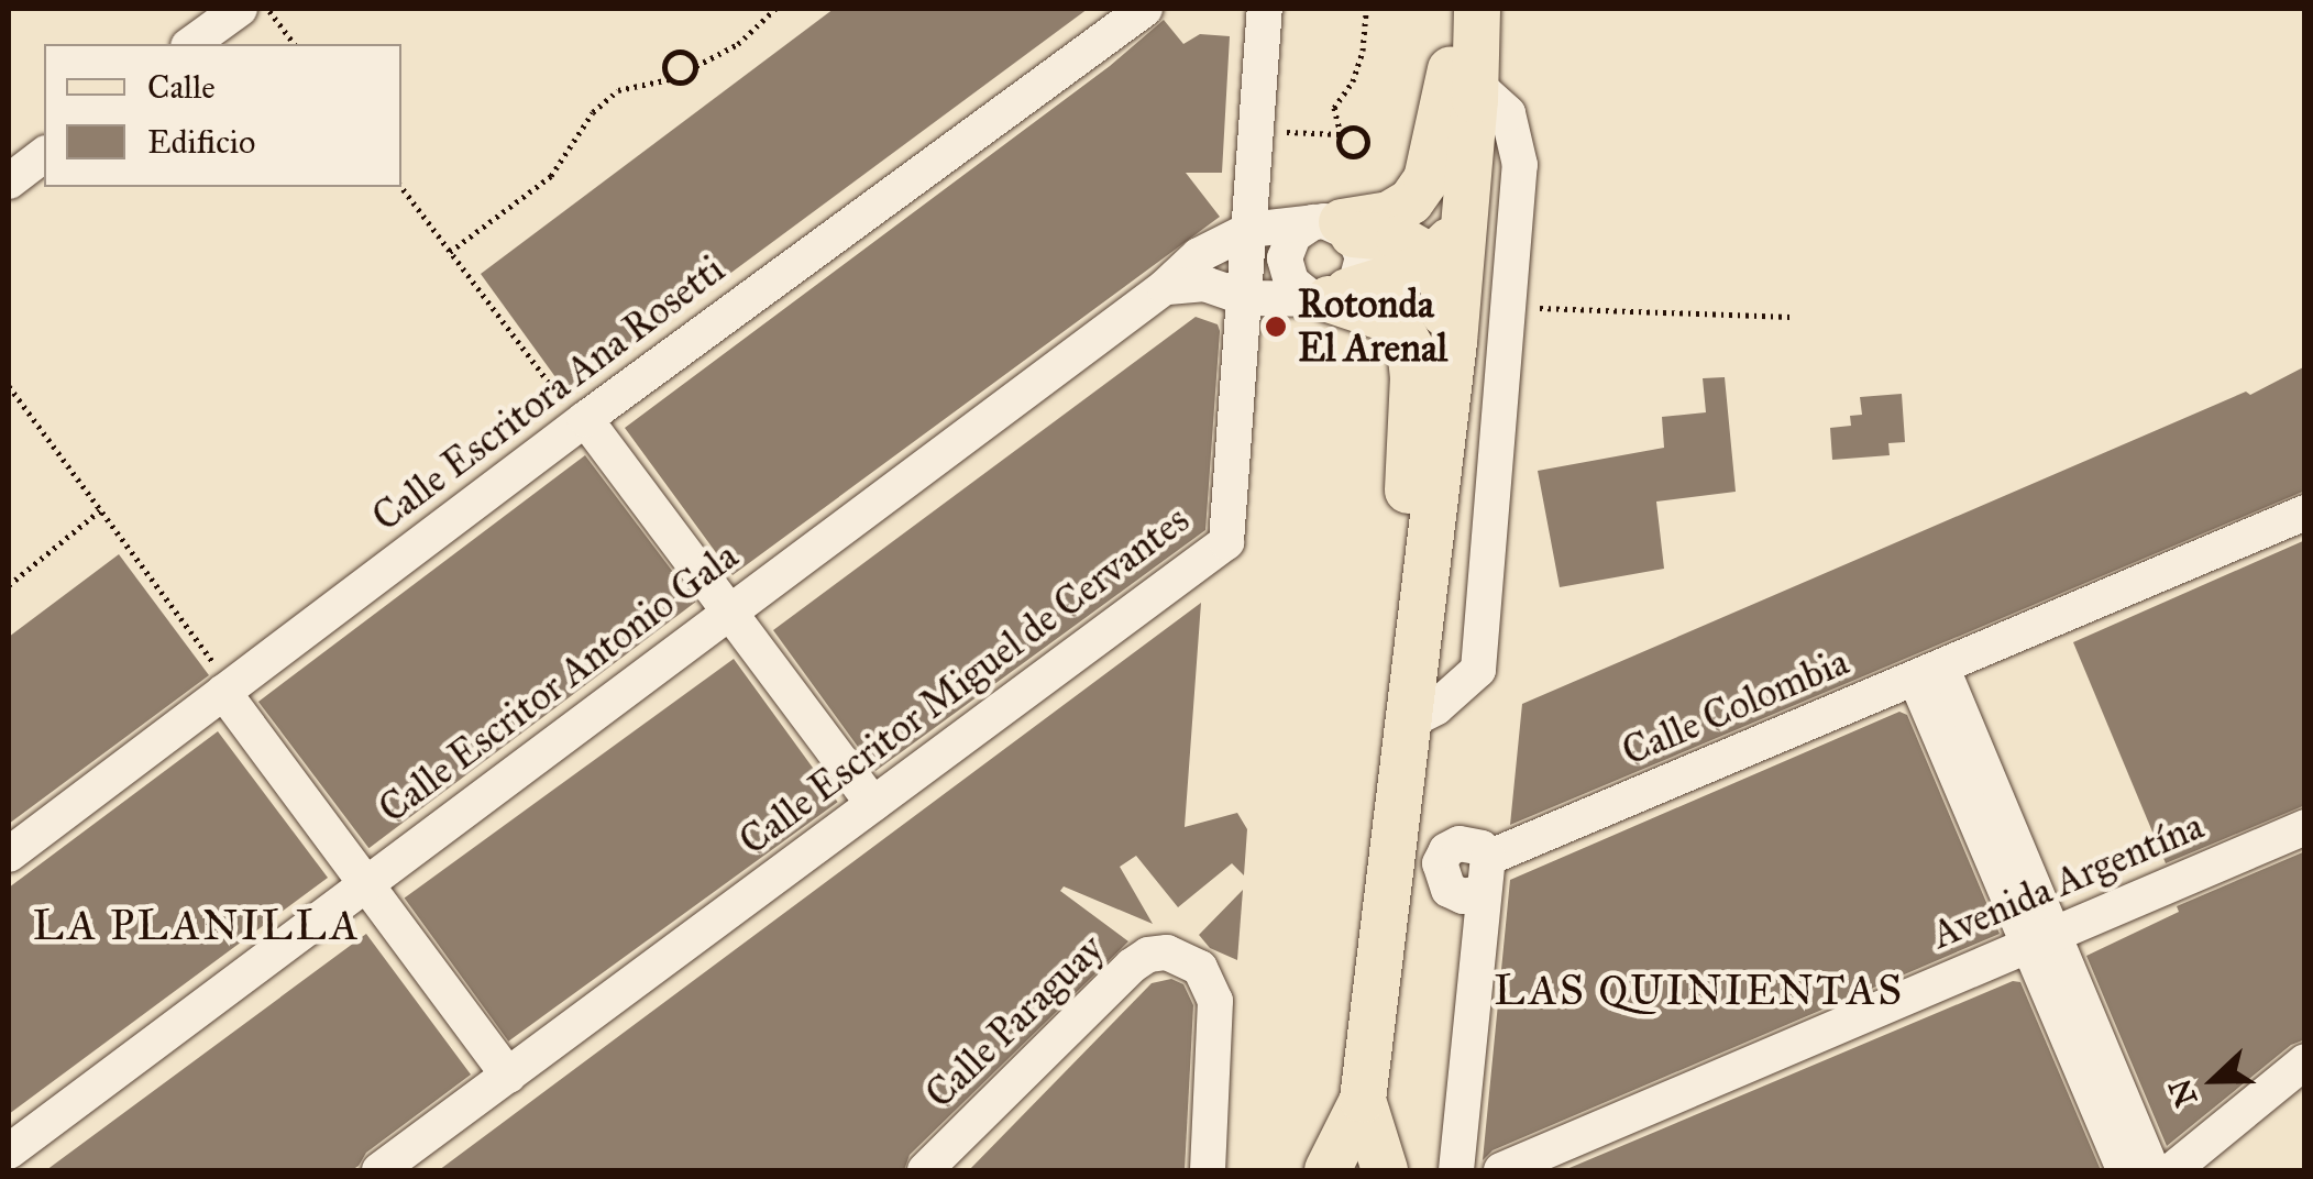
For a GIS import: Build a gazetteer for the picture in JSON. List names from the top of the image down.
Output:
{
  "streets": {
    "street": [
      "Calle Escritora Ana Rosetti",
      "Calle Escritor Miguel de Cervantes",
      "Calle Escritor Antonio Gala",
      "Calle Colombia",
      "Avenida Argentína",
      "Calle Paraguay"
    ]
  },
  "crossings": [
    ["Calle Escritor Miguel de Cervantes", "Calle Escritor Antonio Gala"]
  ],
  "districts": ["LA PLANILLA", "LAS QUINIENTAS"],
  "places": ["Rotonda El Arenal"],
  "legend": ["Calle", "Edificio"],
  "north": "left"
}
